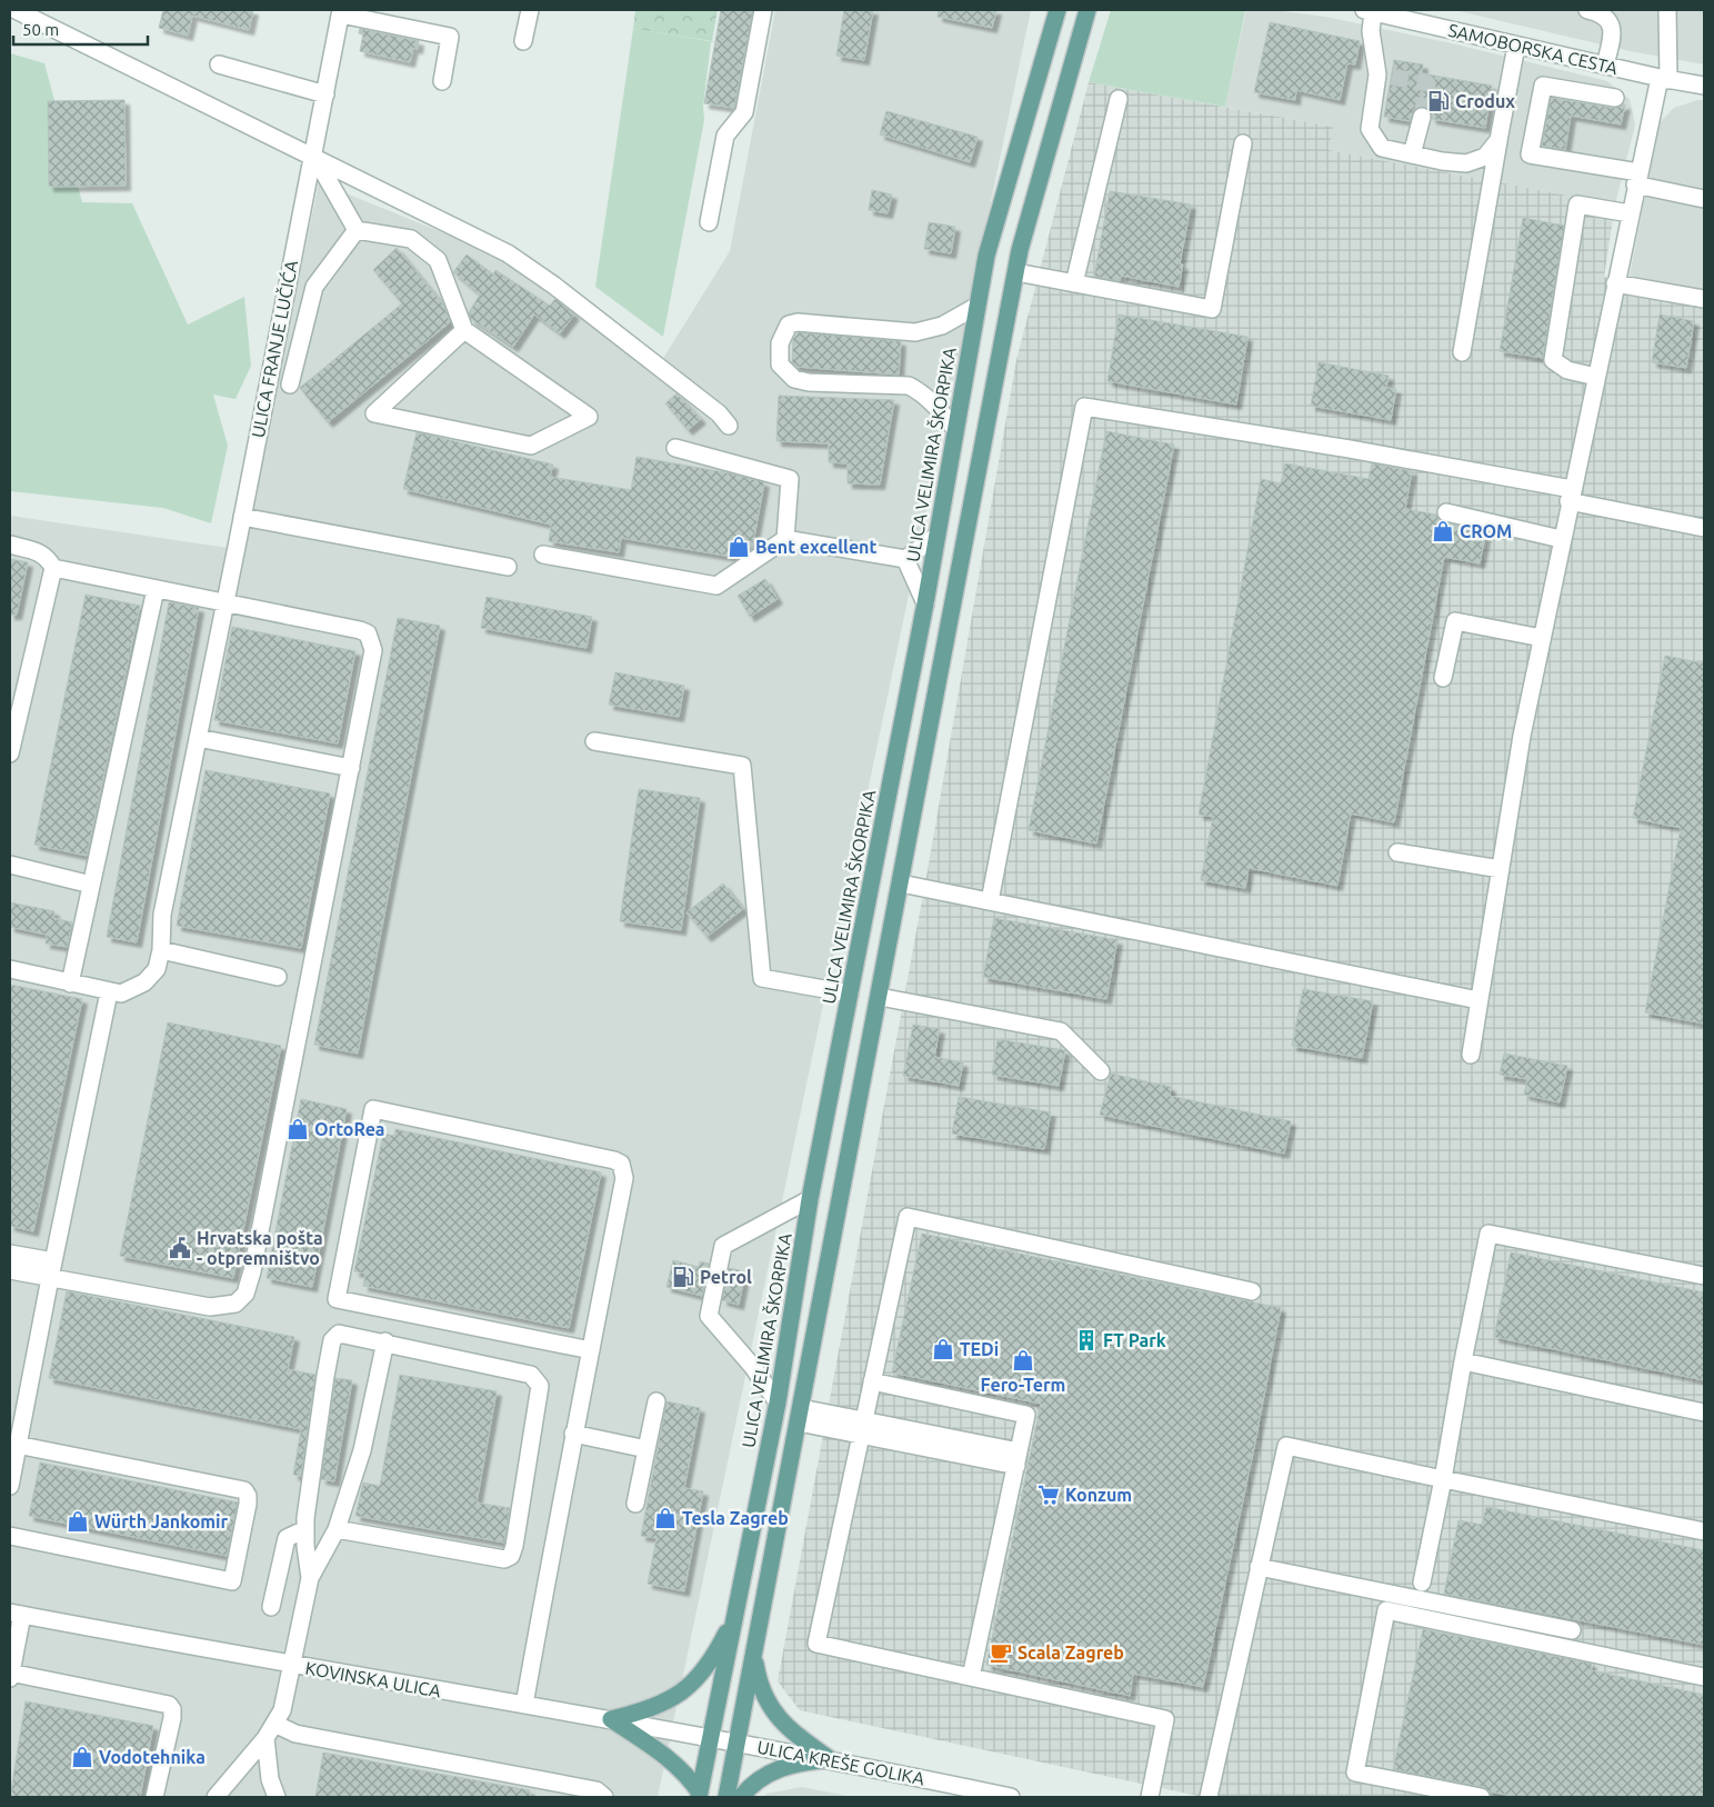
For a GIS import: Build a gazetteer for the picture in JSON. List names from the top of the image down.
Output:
{
  "streets": {
    "main road": ["ULICA VELIMIRA ŠKORPIKA"],
    "street": [
      "SAMOBORSKA CESTA",
      "ULICA FRANJE LUČIĆA",
      "KOVINSKA ULICA",
      "ULICA KREŠE GOLIKA"
    ]
  },
  "crossings": [
    ["ULICA VELIMIRA ŠKORPIKA", "KOVINSKA ULICA"],
    ["KOVINSKA ULICA", "ULICA KREŠE GOLIKA"]
  ],
  "places": {
    "fuel station": ["Crodux", "Petrol"],
    "shop": [
      "CROM",
      "Bent excellent",
      "OrtoRea",
      "TEDi",
      "Fero-Term",
      "Tesla Zagreb",
      "Würth Jankomir",
      "Vodotehnika"
    ],
    "public building": ["Hrvatska pošta - otpremništvo"],
    "building": ["FT Park"],
    "supermarket": ["Konzum"],
    "cafe": ["Scala Zagreb"]
  },
  "scale_bar": "50 m"
}
